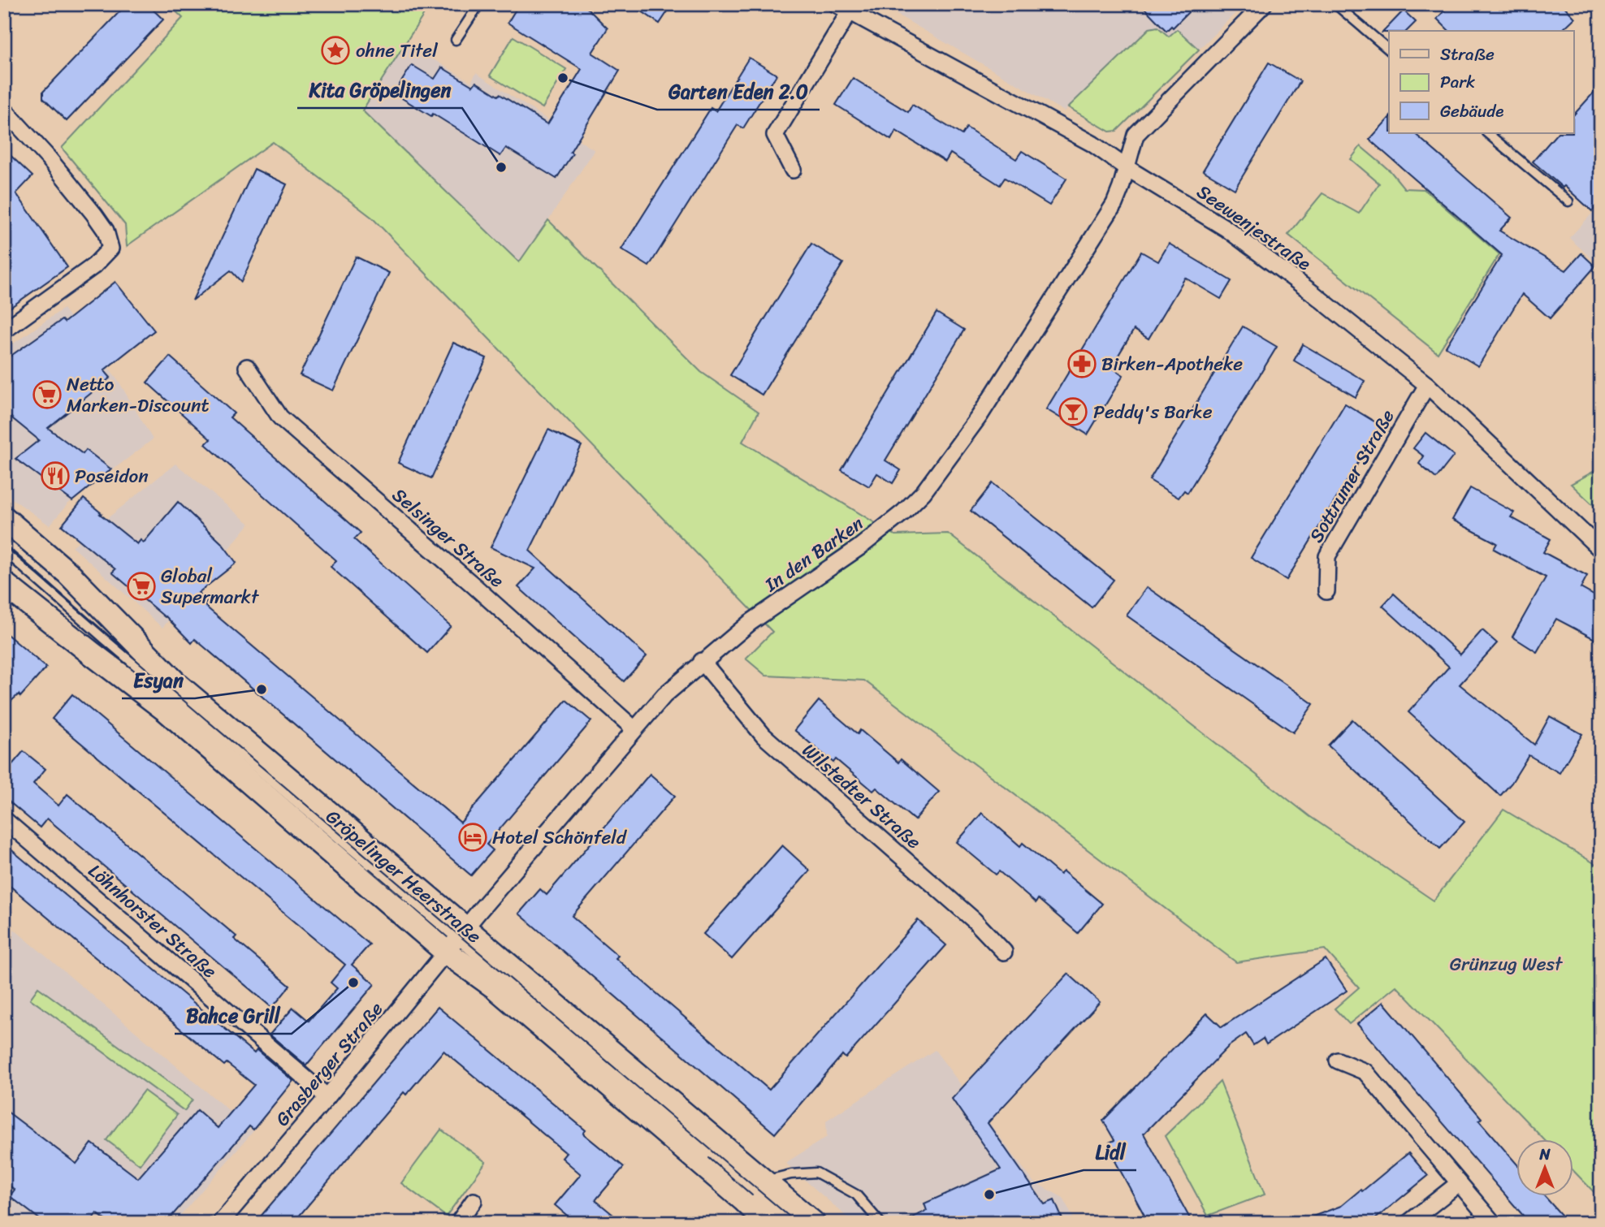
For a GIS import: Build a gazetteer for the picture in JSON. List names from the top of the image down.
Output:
{
  "streets": {
    "main road": ["Gröpelinger Heerstraße"],
    "street": [
      "Seewenjestraße",
      "Sottrumer Straße",
      "Selsinger Straße",
      "In den Barken",
      "Wilstedter Straße",
      "Löhnhorster Straße",
      "Grasberger Straße"
    ]
  },
  "crossings": [
    ["Seewenjestraße", "Sottrumer Straße"],
    ["Seewenjestraße", "In den Barken"],
    ["Selsinger Straße", "In den Barken"],
    ["In den Barken", "Wilstedter Straße"],
    ["In den Barken", "Gröpelinger Heerstraße"],
    ["In den Barken", "Grasberger Straße"],
    ["Gröpelinger Heerstraße", "Grasberger Straße"],
    ["Löhnhorster Straße", "Grasberger Straße"]
  ],
  "parks": ["Grünzug West"],
  "places": {
    "place": ["ohne Titel"],
    "other": [
      "Garten Eden 2.0",
      "Kita Gröpelingen",
      "Esyan",
      "Bahce Grill",
      "Lidl"
    ],
    "pharmacy": ["Birken-Apotheke"],
    "supermarket": ["Netto Marken-Discount", "Global Supermarkt"],
    "bar": ["Peddy's Barke"],
    "restaurant": ["Poseidon"],
    "hotel": ["Hotel Schönfeld"]
  },
  "legend": ["Straße", "Park", "Gebäude"],
  "north": "top"
}
